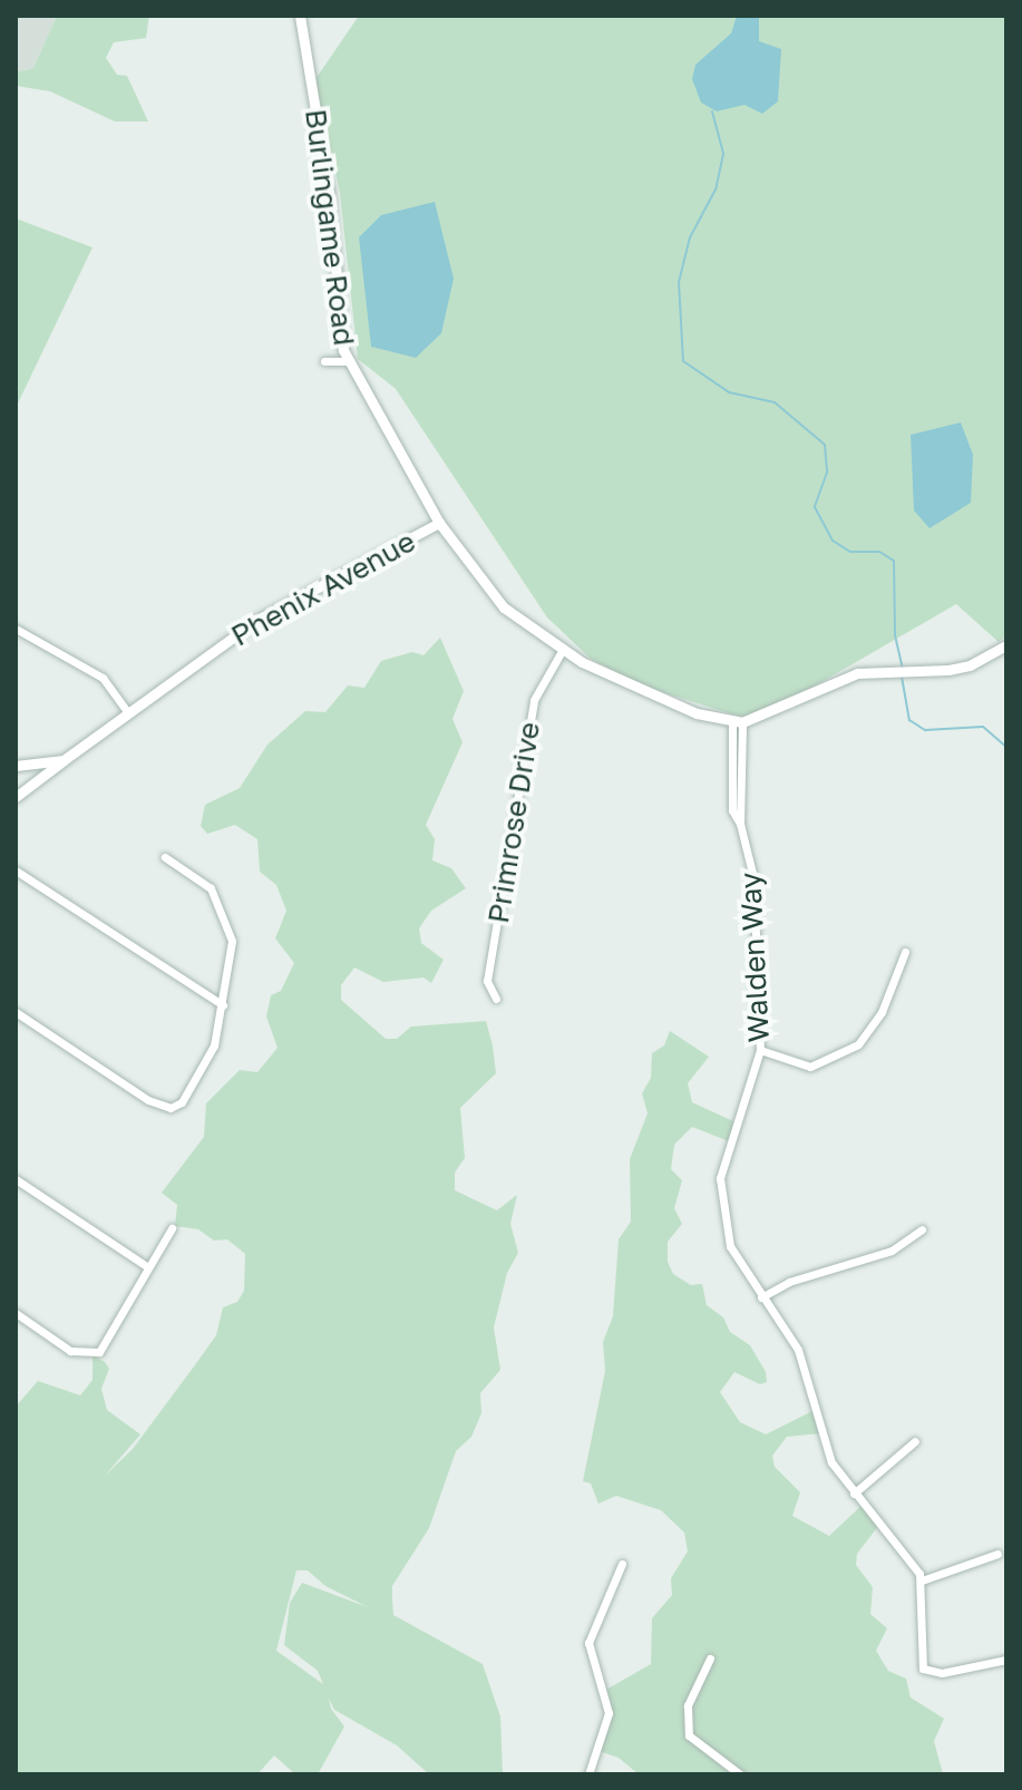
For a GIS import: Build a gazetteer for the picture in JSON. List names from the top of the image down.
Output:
{
  "streets": {
    "main road": ["Burlingame Road", "Phenix Avenue"],
    "street": ["Primrose Drive", "Walden Way"]
  },
  "crossings": [
    ["Burlingame Road", "Phenix Avenue"],
    ["Phenix Avenue", "Primrose Drive"],
    ["Phenix Avenue", "Walden Way"]
  ]
}
